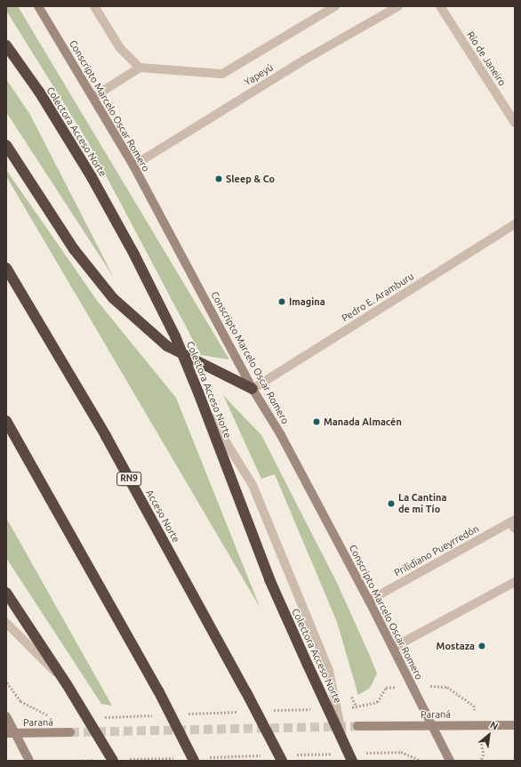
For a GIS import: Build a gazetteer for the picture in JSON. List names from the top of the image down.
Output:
{
  "streets": {
    "highway": ["Colectora Acceso Norte", "RN9", "Acceso Norte"],
    "street": [
      "Río de Janeiro",
      "Yapeyú",
      "Conscripto Marcelo Oscar Romero",
      "Pedro E. Aramburu",
      "Prilidiano Pueyrredón",
      "Paraná"
    ]
  },
  "crossings": [
    ["Yapeyú", "Conscripto Marcelo Oscar Romero"],
    ["Conscripto Marcelo Oscar Romero", "Pedro E. Aramburu"],
    ["Conscripto Marcelo Oscar Romero", "Prilidiano Pueyrredón"],
    ["Conscripto Marcelo Oscar Romero", "Paraná"]
  ],
  "places": [
    "Sleep & Co",
    "Imagina",
    "Manada Almacén",
    "La Cantina de mi Tío",
    "Mostaza"
  ],
  "north": "top right"
}
